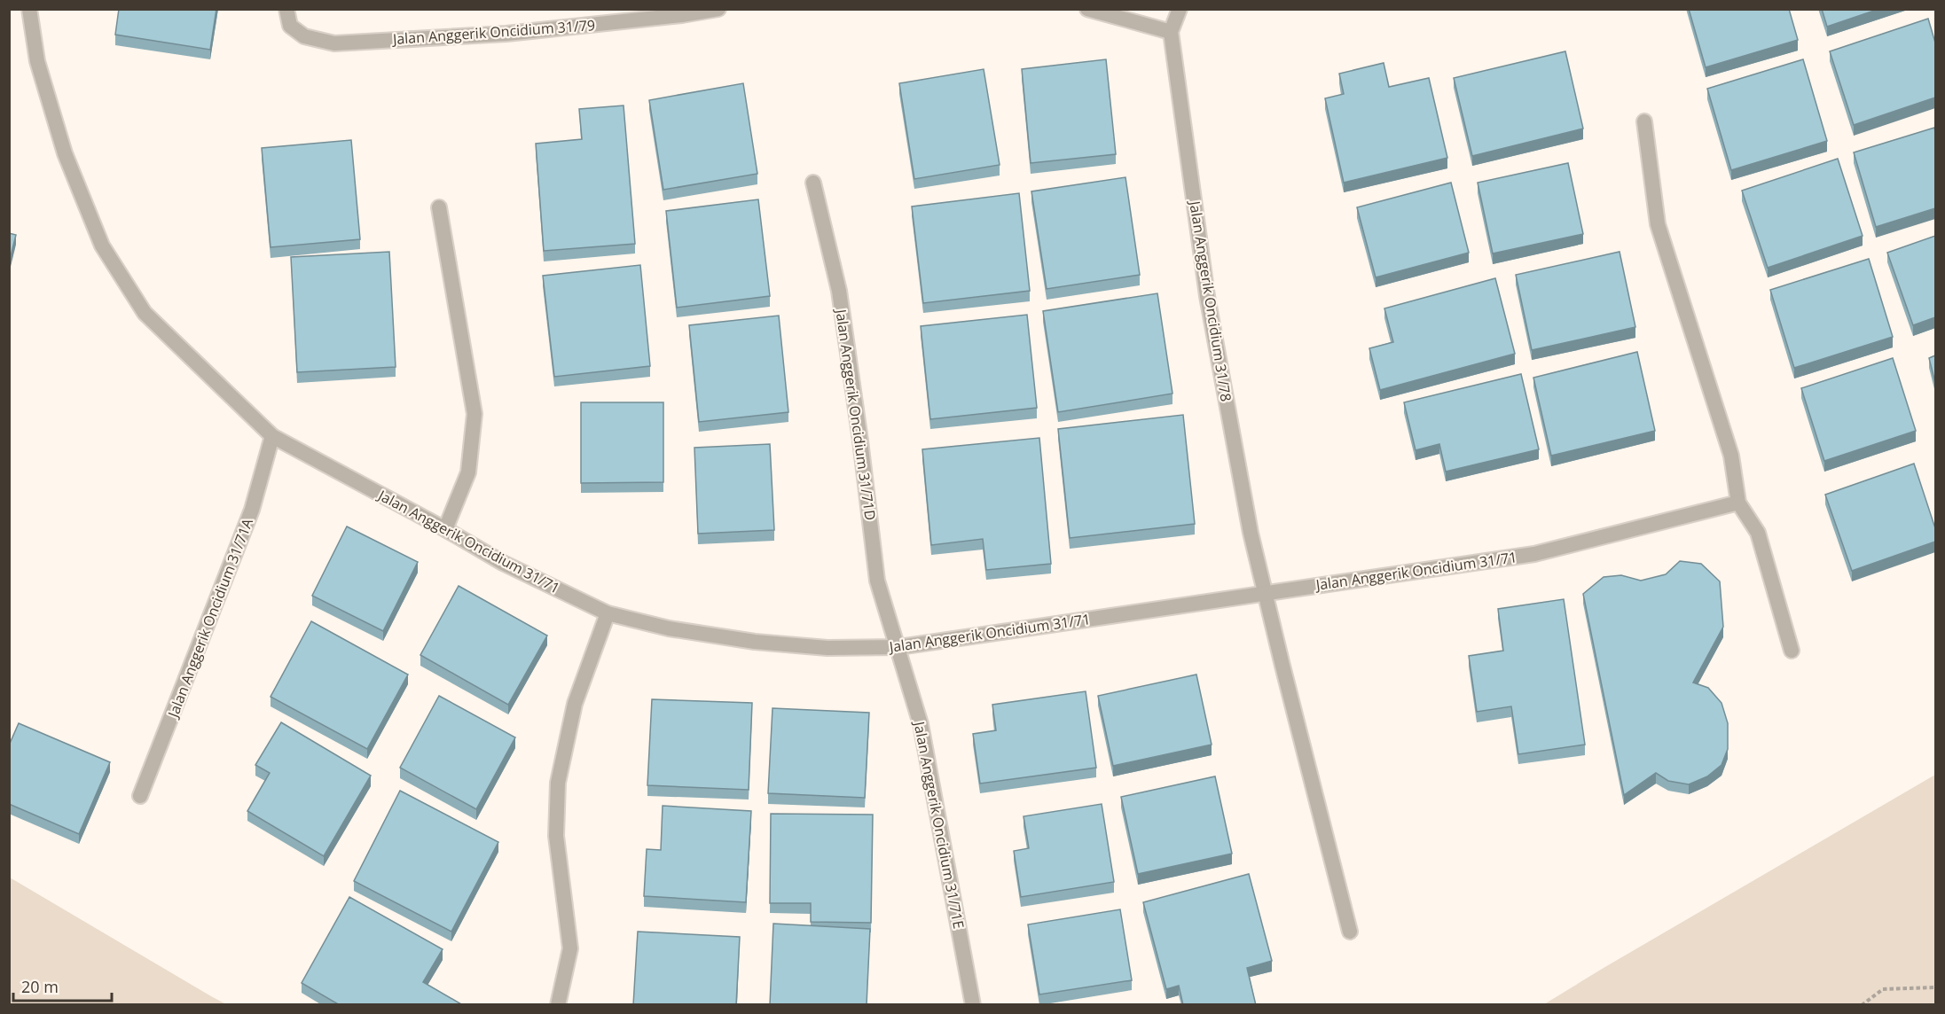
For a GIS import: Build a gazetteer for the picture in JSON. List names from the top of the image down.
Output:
{
  "streets": {
    "street": [
      "Jalan Anggerik Oncidium 31/79",
      "Jalan Anggerik Oncidium 31/78",
      "Jalan Anggerik Oncidium 31/71D",
      "Jalan Anggerik Oncidium 31/71",
      "Jalan Anggerik Oncidium 31/71A",
      "Jalan Anggerik Oncidium 31/71E"
    ]
  },
  "crossings": [
    ["Jalan Anggerik Oncidium 31/78", "Jalan Anggerik Oncidium 31/71"],
    ["Jalan Anggerik Oncidium 31/71D", "Jalan Anggerik Oncidium 31/71"],
    ["Jalan Anggerik Oncidium 31/71D", "Jalan Anggerik Oncidium 31/71E"],
    ["Jalan Anggerik Oncidium 31/71", "Jalan Anggerik Oncidium 31/71A"],
    ["Jalan Anggerik Oncidium 31/71", "Jalan Anggerik Oncidium 31/71E"]
  ],
  "scale_bar": "20 m"
}
